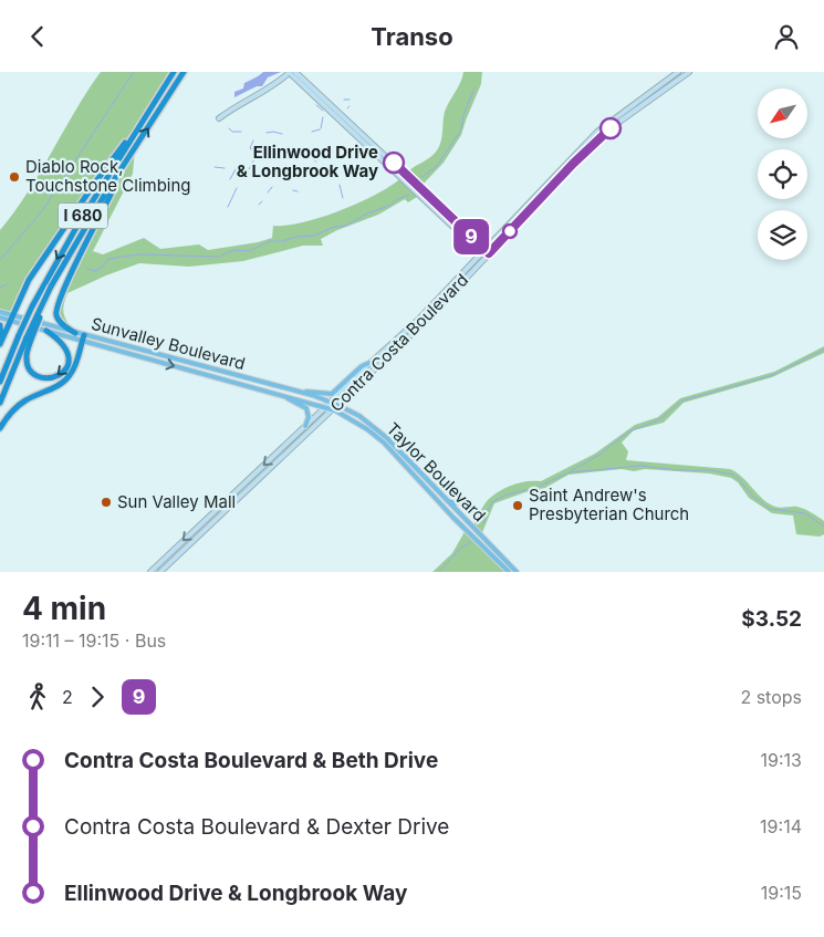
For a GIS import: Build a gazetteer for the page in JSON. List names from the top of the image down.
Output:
{
  "streets": {
    "highway": ["I 680"],
    "main road": ["Contra Costa Boulevard", "Sunvalley Boulevard", "Taylor Boulevard"]
  },
  "crossings": [
    ["Contra Costa Boulevard", "Sunvalley Boulevard"],
    ["Contra Costa Boulevard", "Taylor Boulevard"],
    ["Sunvalley Boulevard", "Taylor Boulevard"]
  ],
  "places": [
    "Ellinwood Drive & Longbrook Way",
    "Diablo Rock, Touchstone Climbing",
    "Sun Valley Mall",
    "Saint Andrew's Presbyterian Church"
  ],
  "lines": ["bus line 9"],
  "north": "bottom left",
  "page": {
    "header": "Transo",
    "on_map": "9",
    "heading": ["4 min", "19:11 – 19:15 · Bus", "$3.52"],
    "legs": ["2", "9", "2 stops"],
    "list": [
      {
        "name": "Contra Costa Boulevard & Beth Drive",
        "value": "19:13"
      },
      {
        "name": "Contra Costa Boulevard & Dexter Drive",
        "value": "19:14"
      },
      {
        "name": "Ellinwood Drive & Longbrook Way",
        "value": "19:15"
      }
    ]
  }
}
